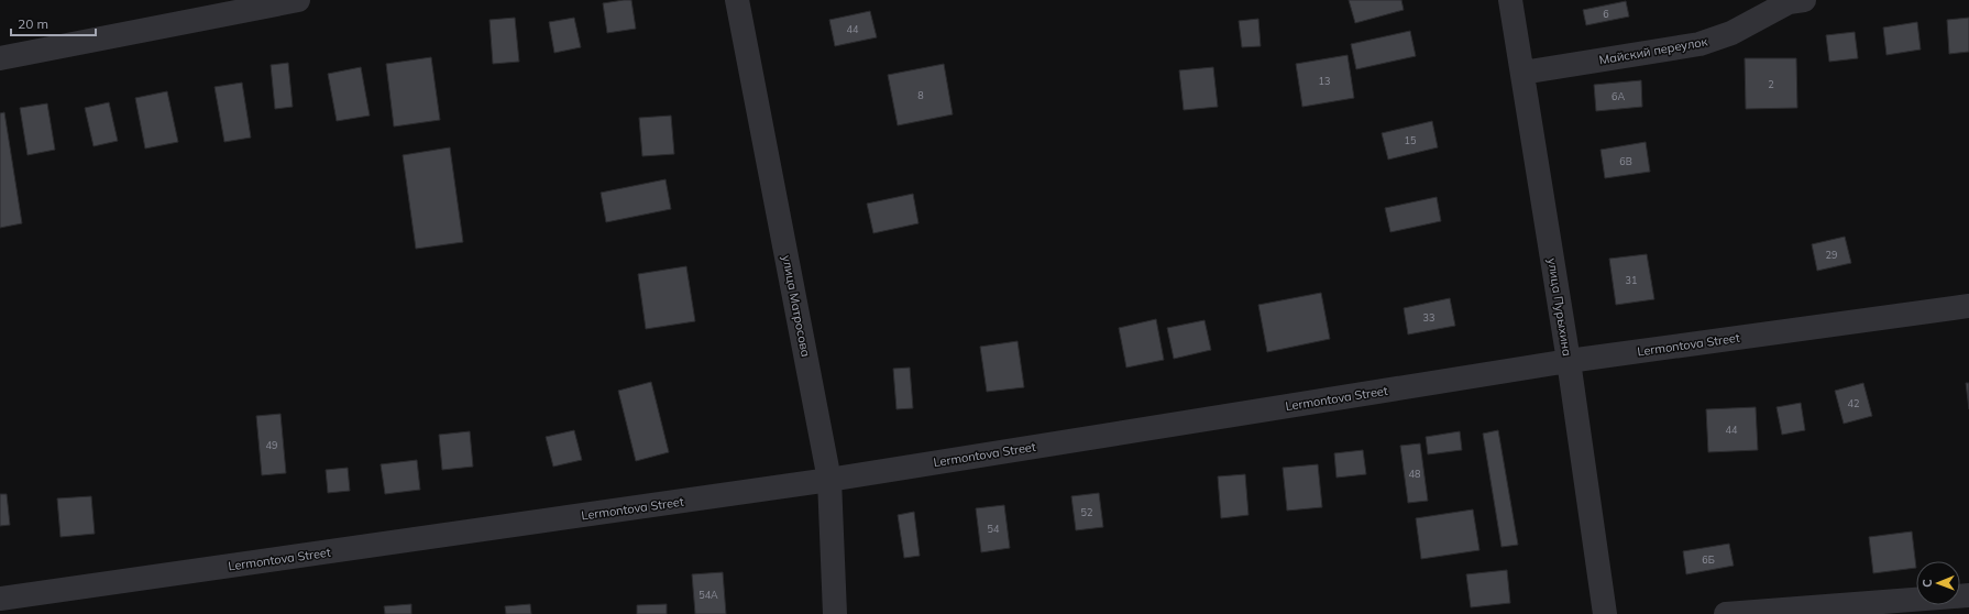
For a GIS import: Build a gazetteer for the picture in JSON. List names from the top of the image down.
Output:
{
  "streets": {
    "street": [
      "Майский переулок",
      "улица Матросова",
      "улица Пурыхина",
      "Lermontova Street"
    ]
  },
  "crossings": [
    ["Майский переулок", "улица Пурыхина"],
    ["улица Матросова", "Lermontova Street"],
    ["улица Пурыхина", "Lermontova Street"]
  ],
  "house_numbers": [
    "6",
    "44",
    "13",
    "2",
    "8",
    "6А",
    "15",
    "6В",
    "29",
    "31",
    "33",
    "42",
    "44",
    "49",
    "48",
    "52",
    "54",
    "6Б",
    "54А"
  ],
  "scale_bar": "20 m",
  "north": "left"
}
